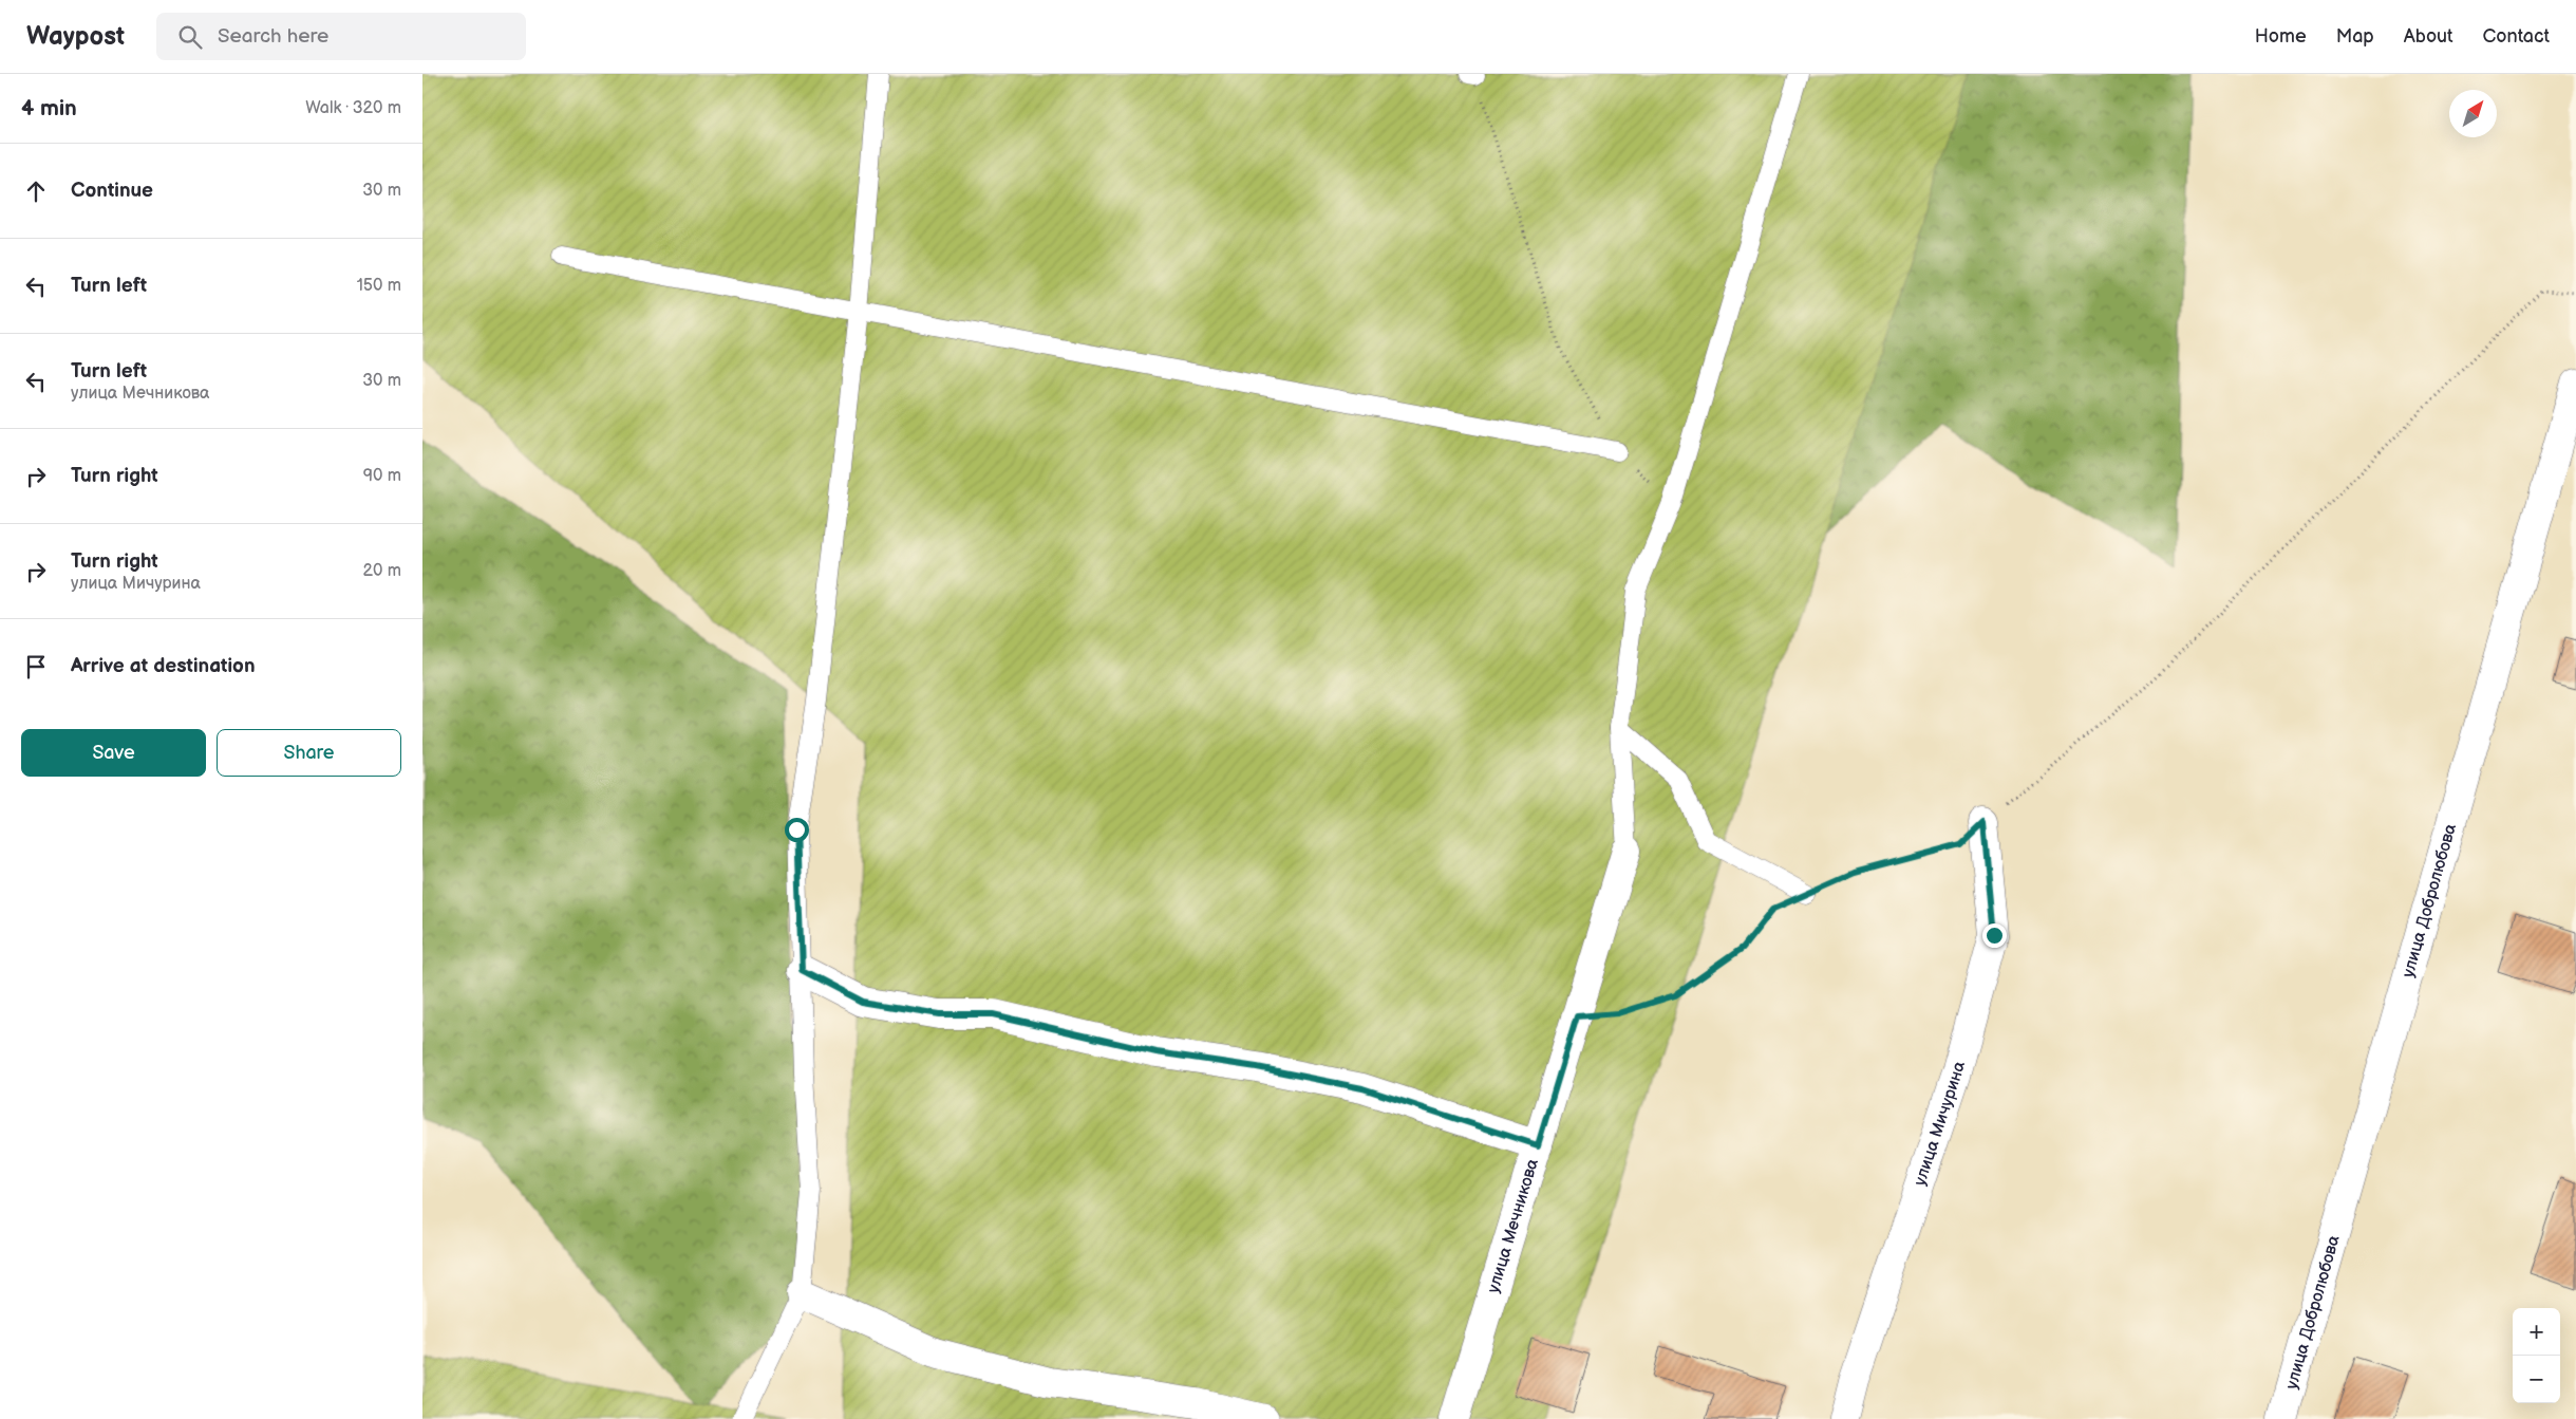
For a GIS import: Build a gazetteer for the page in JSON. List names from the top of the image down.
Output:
{
  "streets": {
    "street": ["улица Добролюбова", "улица Мичурина", "улица Мечникова"]
  },
  "north": "top right",
  "page": {
    "header": "Waypost",
    "search": "Search here",
    "nav": [
      "Home",
      "Map",
      "About",
      "Contact"
    ],
    "heading": ["4 min", "Walk · 320 m"],
    "list": [
      ["Continue", "30 m"],
      ["Turn left", "150 m"],
      ["Turn left", "улица Мечникова", "30 m"],
      ["Turn right", "90 m"],
      ["Turn right", "улица Мичурина", "20 m"],
      "Arrive at destination"
    ],
    "buttons": ["Save", "Share"],
    "map_buttons": ["+", "−"]
  }
}
